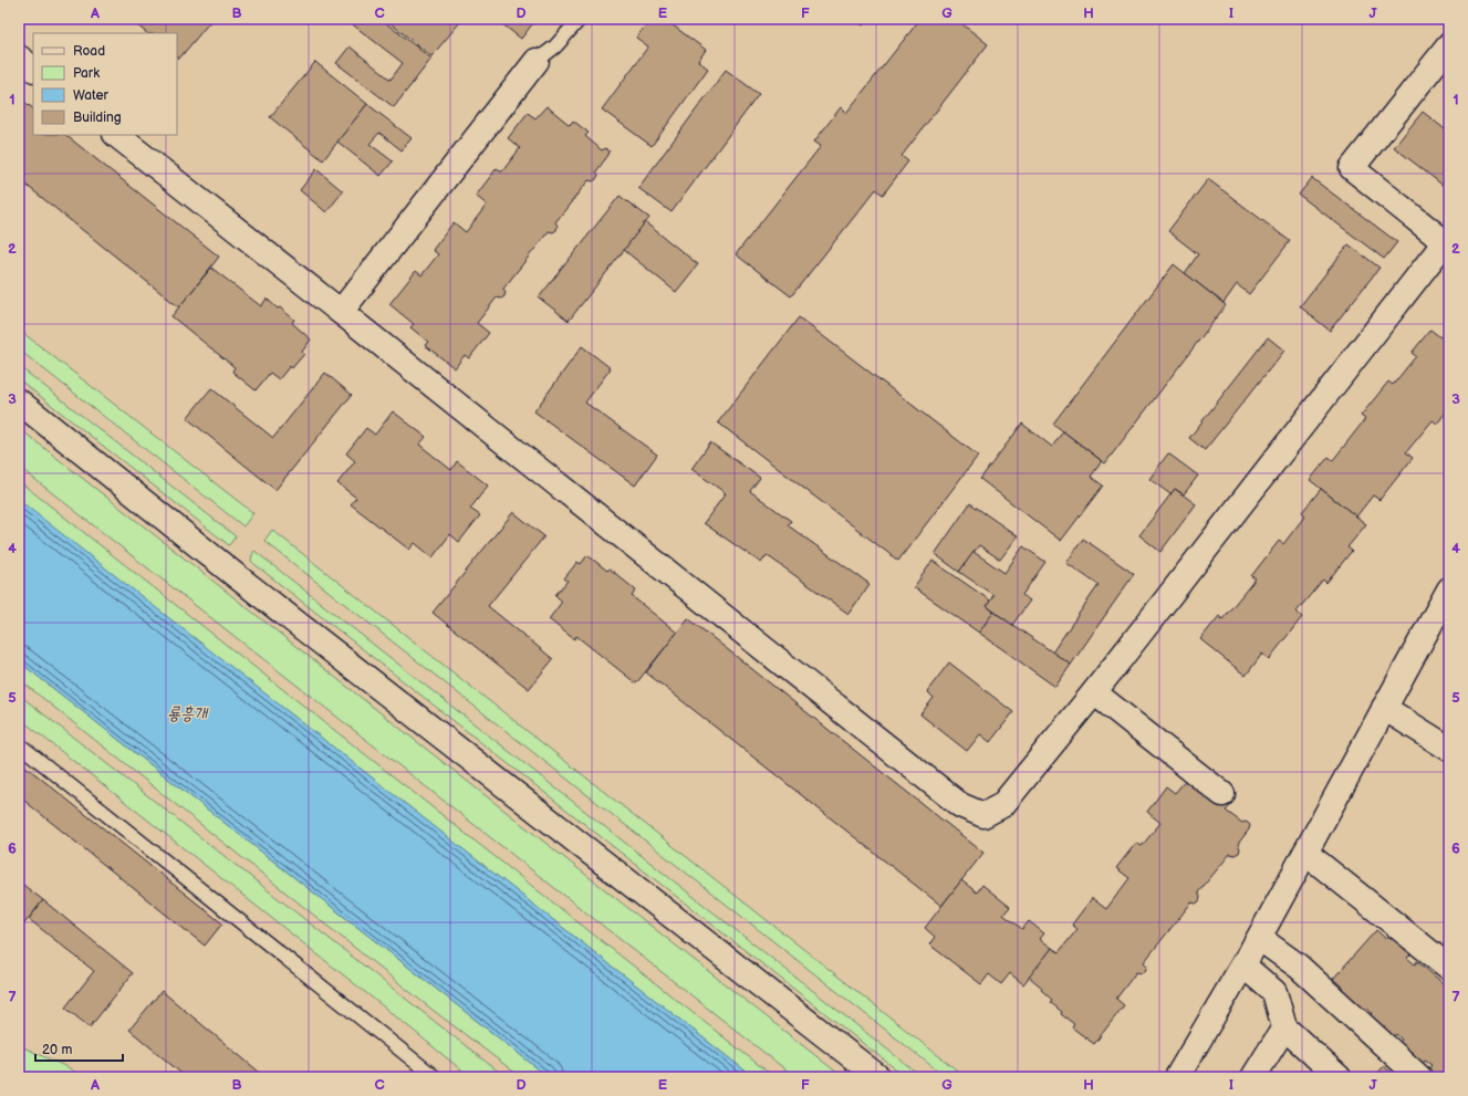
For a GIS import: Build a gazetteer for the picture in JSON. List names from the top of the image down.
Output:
{
  "water": ["룡흥개"],
  "legend": [
    "Road",
    "Park",
    "Water",
    "Building"
  ],
  "scale_bar": "20 m",
  "grid": {
    "columns": [
      "A",
      "B",
      "C",
      "D",
      "E",
      "F",
      "G",
      "H",
      "I",
      "J"
    ],
    "rows": [
      "1",
      "2",
      "3",
      "4",
      "5",
      "6",
      "7"
    ]
  }
}
